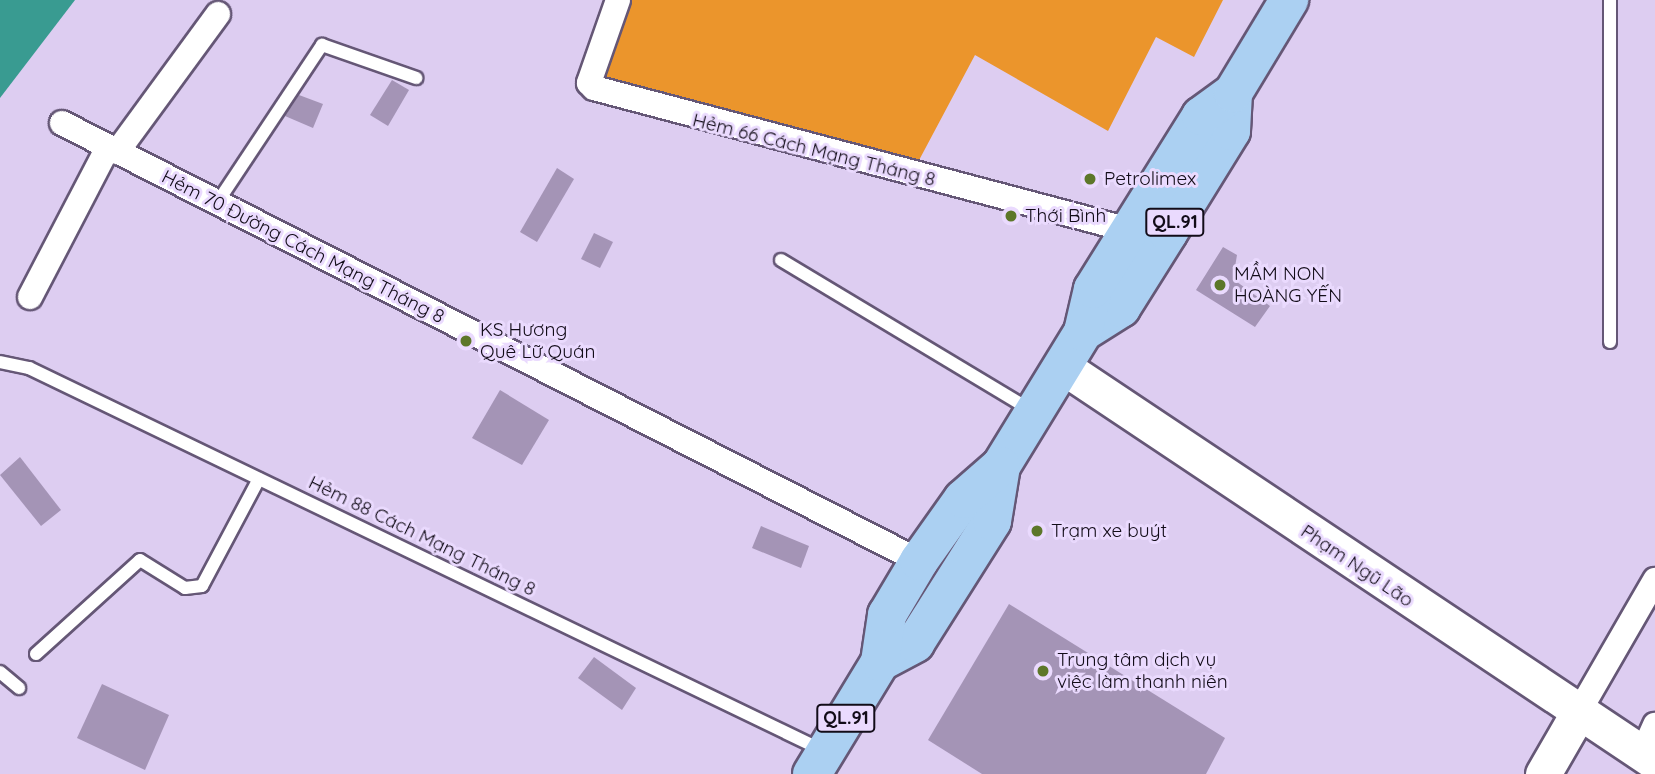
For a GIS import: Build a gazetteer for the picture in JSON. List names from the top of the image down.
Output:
{
  "streets": {
    "highway": ["QL.91"],
    "street": ["Hẻm 66 Cách Mạng Tháng 8", "Hẻm 70 Đường Cách Mạng Tháng 8", "Phạm Ngũ Lão"],
    "lane": ["Hẻm 88 Cách Mạng Tháng 8"]
  },
  "crossings": [
    ["Hẻm 66 Cách Mạng Tháng 8", "QL.91"],
    ["QL.91", "Hẻm 70 Đường Cách Mạng Tháng 8"],
    ["QL.91", "Hẻm 88 Cách Mạng Tháng 8"],
    ["QL.91", "Phạm Ngũ Lão"]
  ],
  "places": [
    "Petrolimex",
    "Thới Bình",
    "MẦM NON HOÀNG YẾN",
    "KS Hương Quê Lữ Quán",
    "Trạm xe buýt",
    "Trung tâm dịch vụ việc làm thanh niên"
  ]
}
